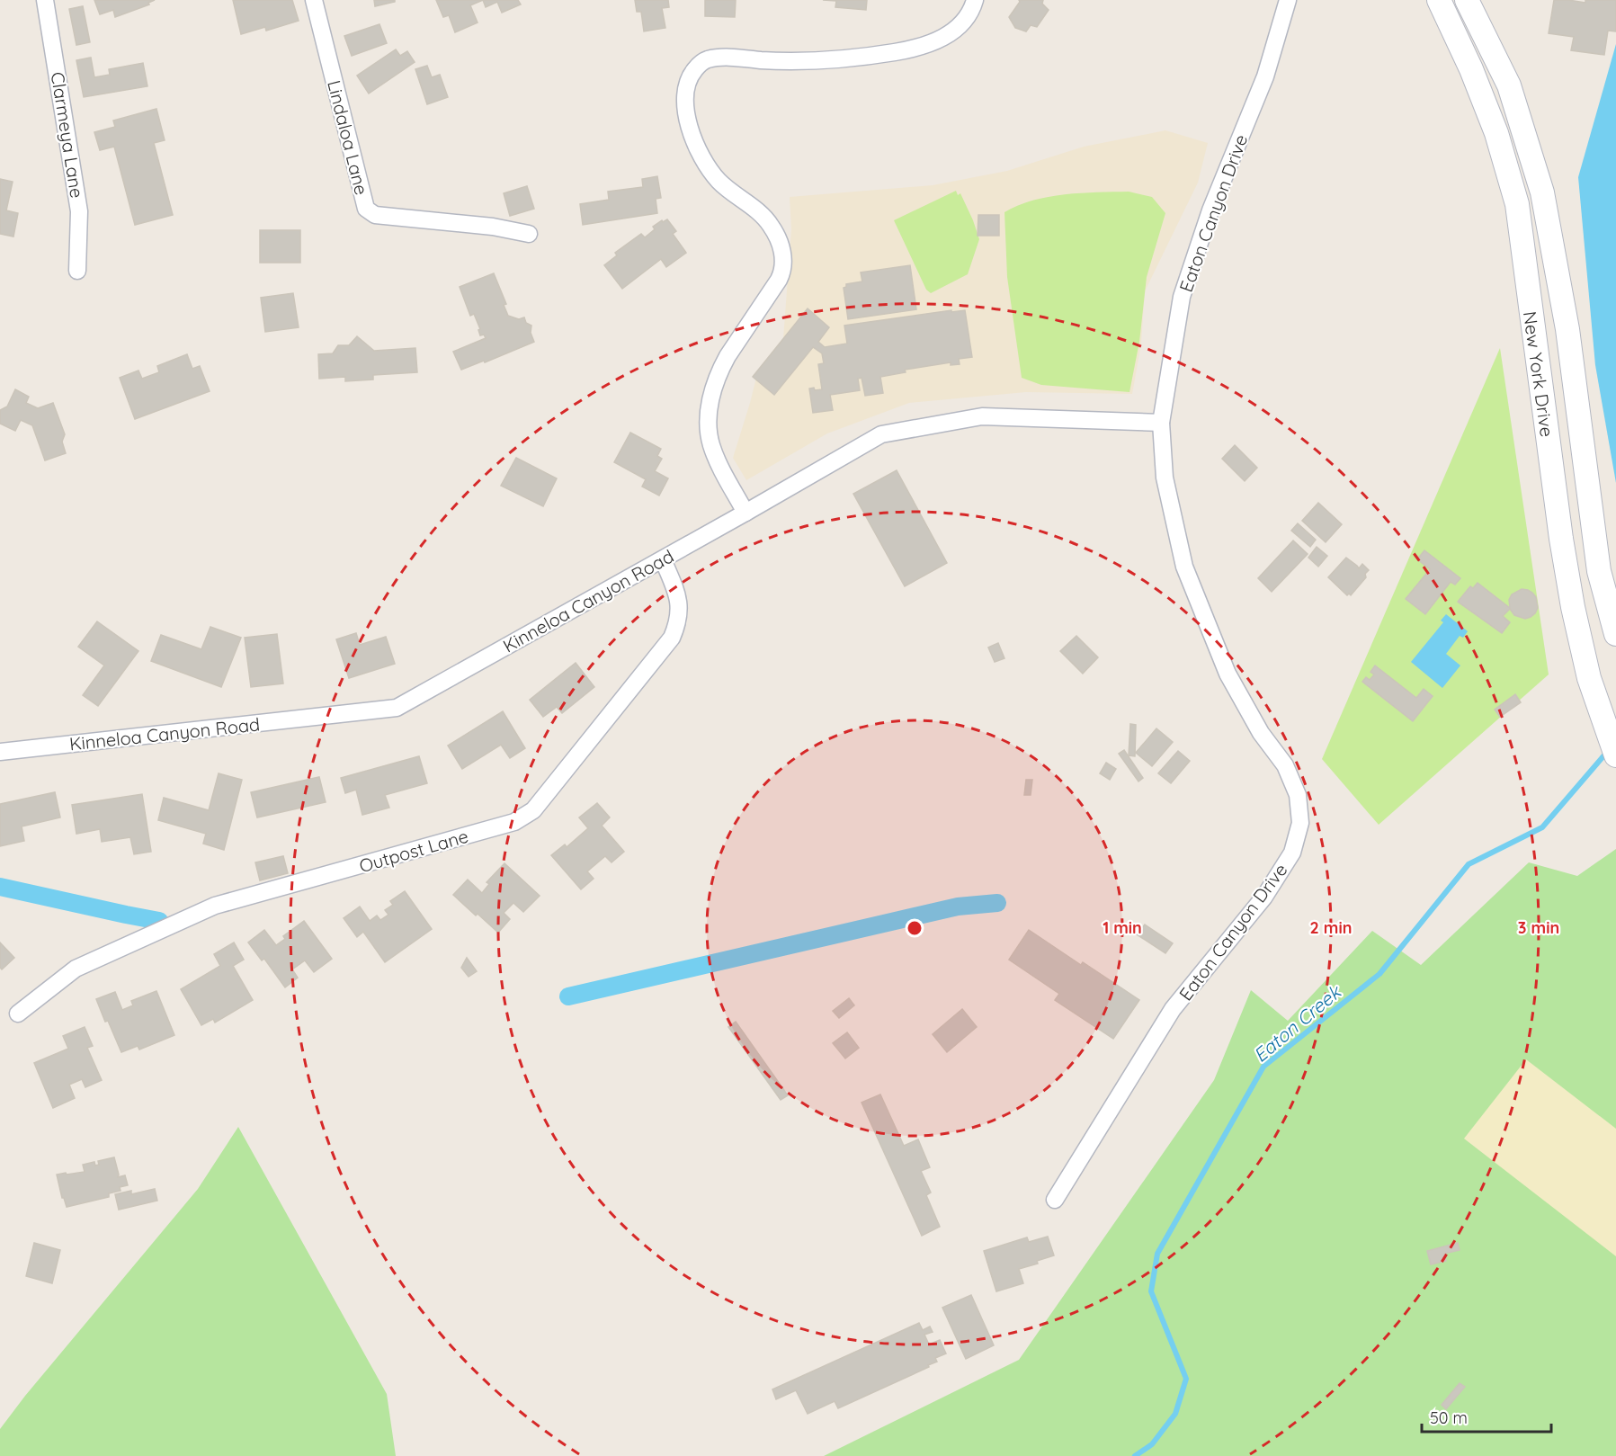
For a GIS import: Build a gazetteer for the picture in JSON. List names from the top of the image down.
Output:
{
  "streets": {
    "main road": ["New York Drive"],
    "street": [
      "Clarmeya Lane",
      "Lindaloa Lane",
      "Eaton Canyon Drive",
      "Kinneloa Canyon Road",
      "Outpost Lane"
    ]
  },
  "crossings": [
    ["Eaton Canyon Drive", "Kinneloa Canyon Road"],
    ["Kinneloa Canyon Road", "Outpost Lane"]
  ],
  "water": ["Eaton Creek"],
  "scale_bar": "50 m",
  "rings": ["1 min", "2 min", "3 min"]
}
